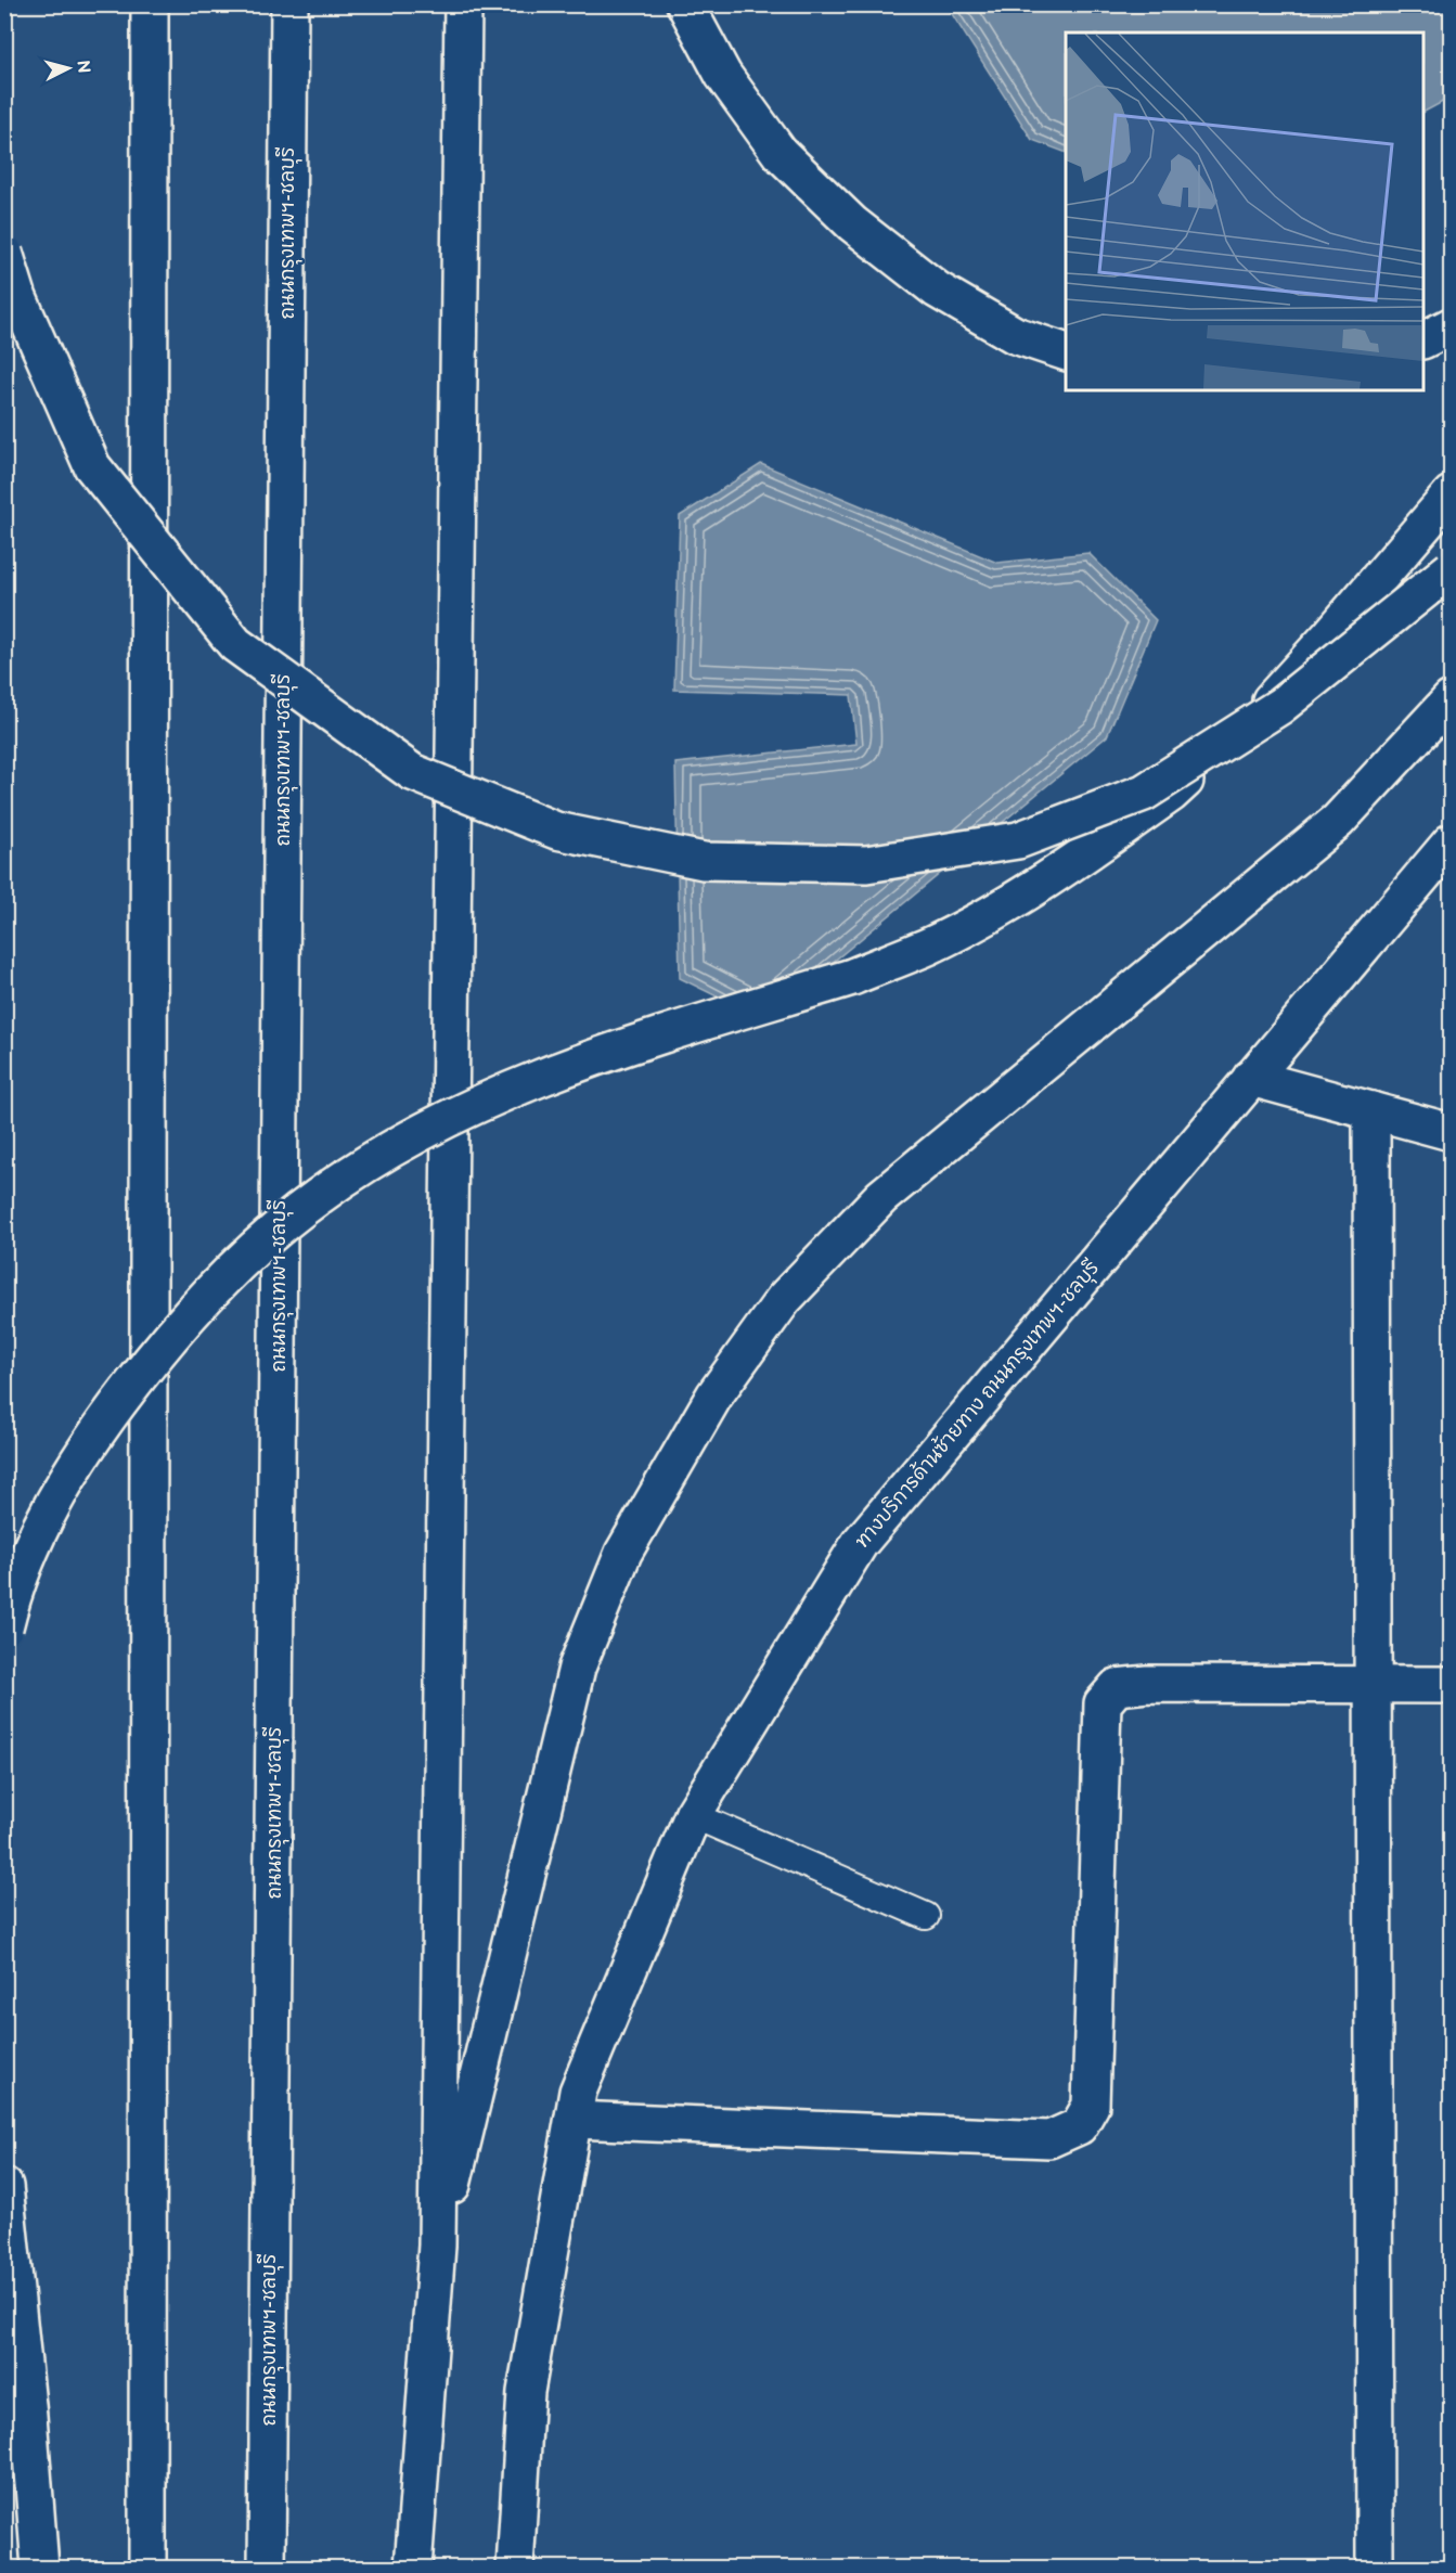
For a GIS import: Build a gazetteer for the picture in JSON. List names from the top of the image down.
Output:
{
  "streets": {
    "main road": ["ถนนกรุงเทพฯ-ชลบุรี", "ทางบริการด้านซ้ายทาง ถนนกรุงเทพฯ-ชลบุรี"]
  },
  "north": "right"
}
